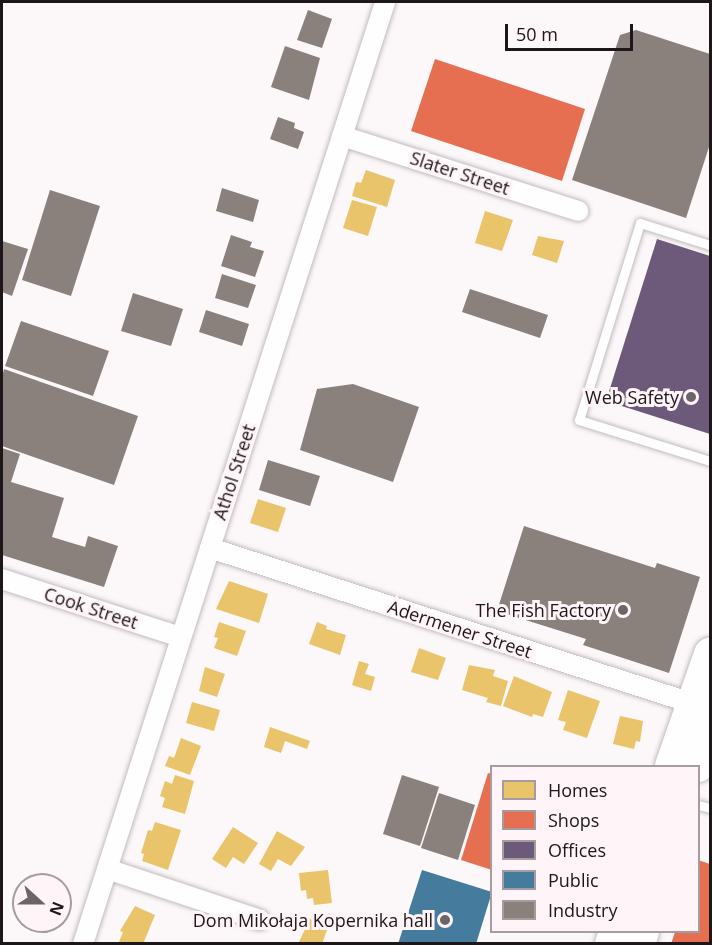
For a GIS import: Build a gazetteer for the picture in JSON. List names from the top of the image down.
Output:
{
  "streets": {
    "street": [
      "Slater Street",
      "Athol Street",
      "Cook Street",
      "Adermener Street"
    ]
  },
  "crossings": [
    ["Slater Street", "Athol Street"],
    ["Athol Street", "Cook Street"],
    ["Athol Street", "Adermener Street"]
  ],
  "places": ["Web Safety", "The Fish Factory", "Dom Mikołaja Kopernika hall"],
  "legend": [
    "Homes",
    "Shops",
    "Offices",
    "Public",
    "Industry"
  ],
  "scale_bar": "50 m",
  "north": "right"
}
